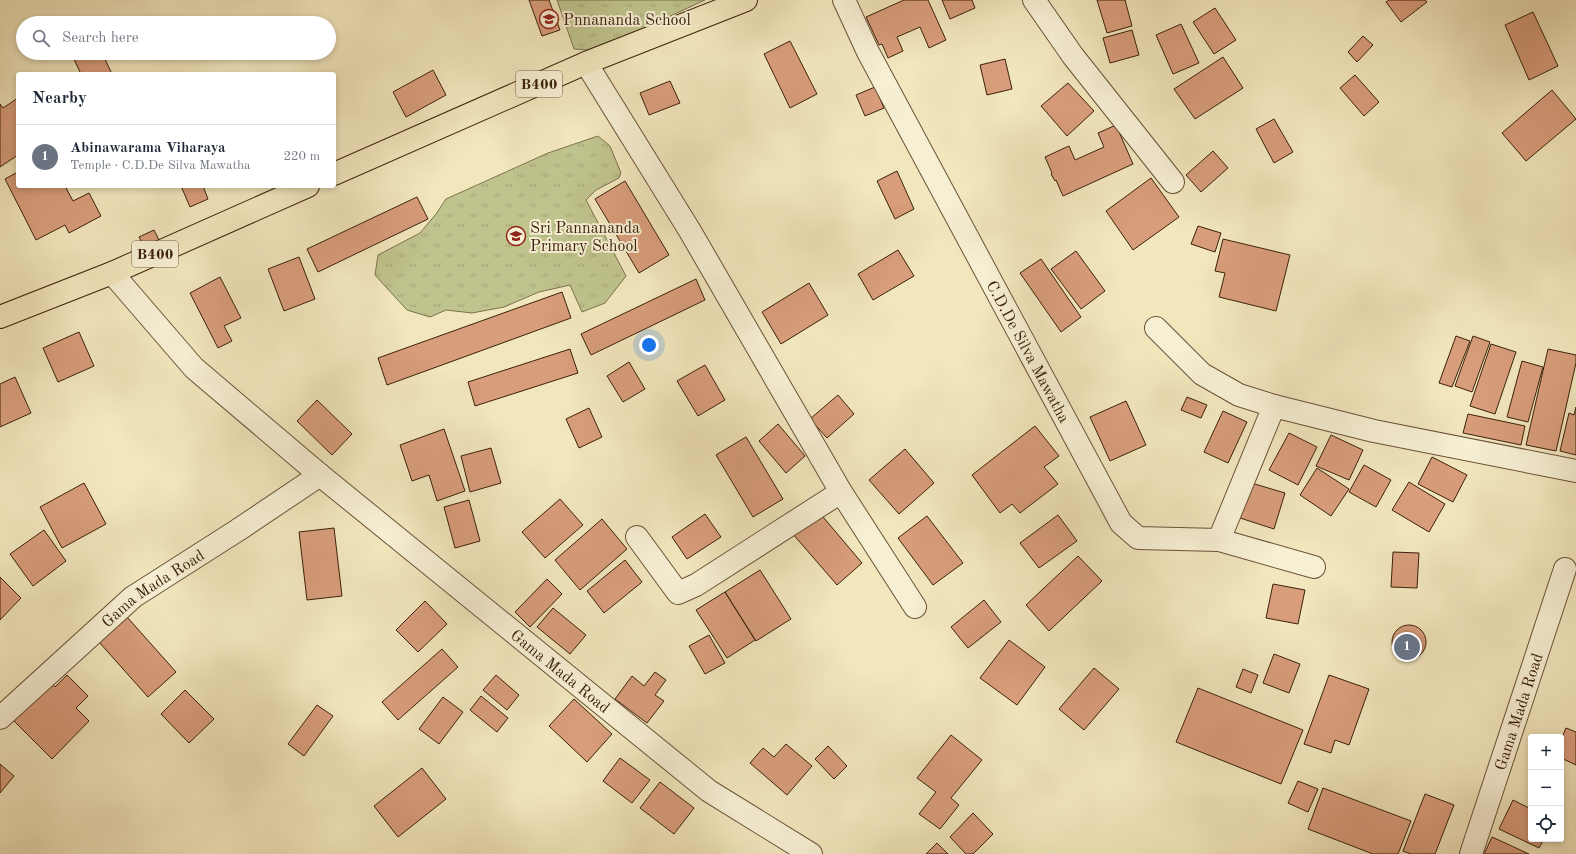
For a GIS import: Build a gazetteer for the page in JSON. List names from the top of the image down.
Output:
{
  "streets": {
    "main road": ["B400"],
    "street": ["C.D.De Silva Mawatha", "Gama Mada Road"]
  },
  "crossings": [
    ["B400", "Gama Mada Road"]
  ],
  "places": {
    "school or university": ["Pnnananda School", "Sri Pannananda Primary School"]
  },
  "page": {
    "search": "Search here",
    "heading": "Nearby",
    "list": [
      {
        "mark": "1",
        "name": "Abinawarama Viharaya",
        "note": "Temple · C.D.De Silva Mawatha",
        "value": "220 m"
      }
    ],
    "pins": "1",
    "map_buttons": ["+", "−"]
  }
}
